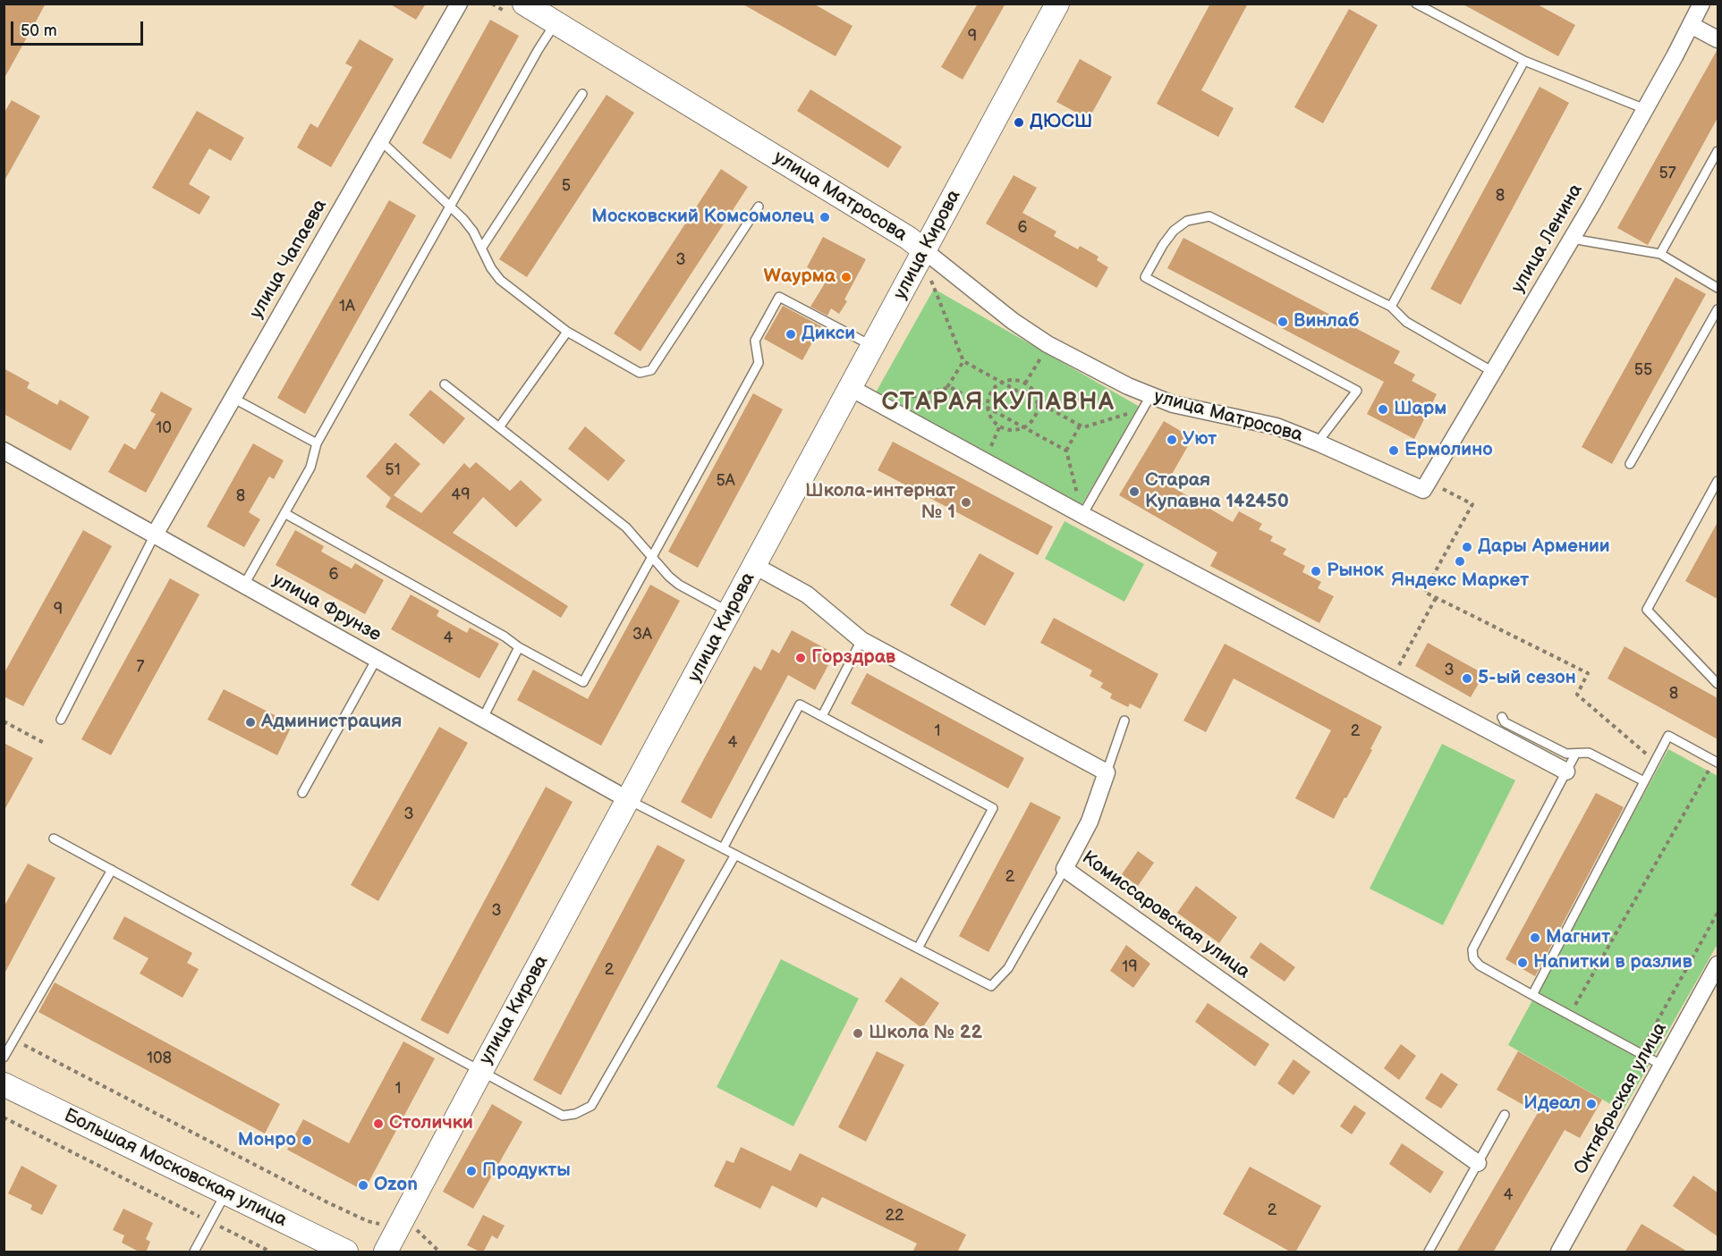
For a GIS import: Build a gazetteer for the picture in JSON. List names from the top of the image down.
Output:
{
  "streets": {
    "street": [
      "улица Матросова",
      "улица Ленина",
      "улица Кирова",
      "улица Чапаева",
      "улица Фрунзе",
      "Комиссаровская улица",
      "Октябрьская улица",
      "Большая Московская улица"
    ]
  },
  "crossings": [
    ["улица Матросова", "улица Ленина"],
    ["улица Матросова", "улица Кирова"],
    ["улица Кирова", "улица Фрунзе"],
    ["улица Чапаева", "улица Фрунзе"]
  ],
  "districts": ["СТАРАЯ КУПАВНА"],
  "places": [
    "ДЮСШ",
    "Московский Комсомолец",
    "Wаурма",
    "Винлаб",
    "Дикси",
    "Шарм",
    "Уют",
    "Ермолино",
    "Старая Купавна 142450",
    "Школа-интернат № 1",
    "Дары Армении",
    "Яндекс Маркет",
    "Рынок",
    "Горздрав",
    "5-ый сезон",
    "Администрация",
    "Магнит",
    "Напитки в разлив",
    "Школа № 22",
    "Идеал",
    "Столички",
    "Монро",
    "Продукты",
    "Ozon"
  ],
  "house_numbers": [
    "9",
    "57",
    "5",
    "8",
    "6",
    "3",
    "1А",
    "55",
    "10",
    "51",
    "5А",
    "49",
    "8",
    "6",
    "9",
    "3А",
    "4",
    "7",
    "3",
    "8",
    "1",
    "2",
    "4",
    "3",
    "2",
    "3",
    "19",
    "2",
    "108",
    "1",
    "4",
    "2",
    "22"
  ],
  "scale_bar": "50 m"
}
